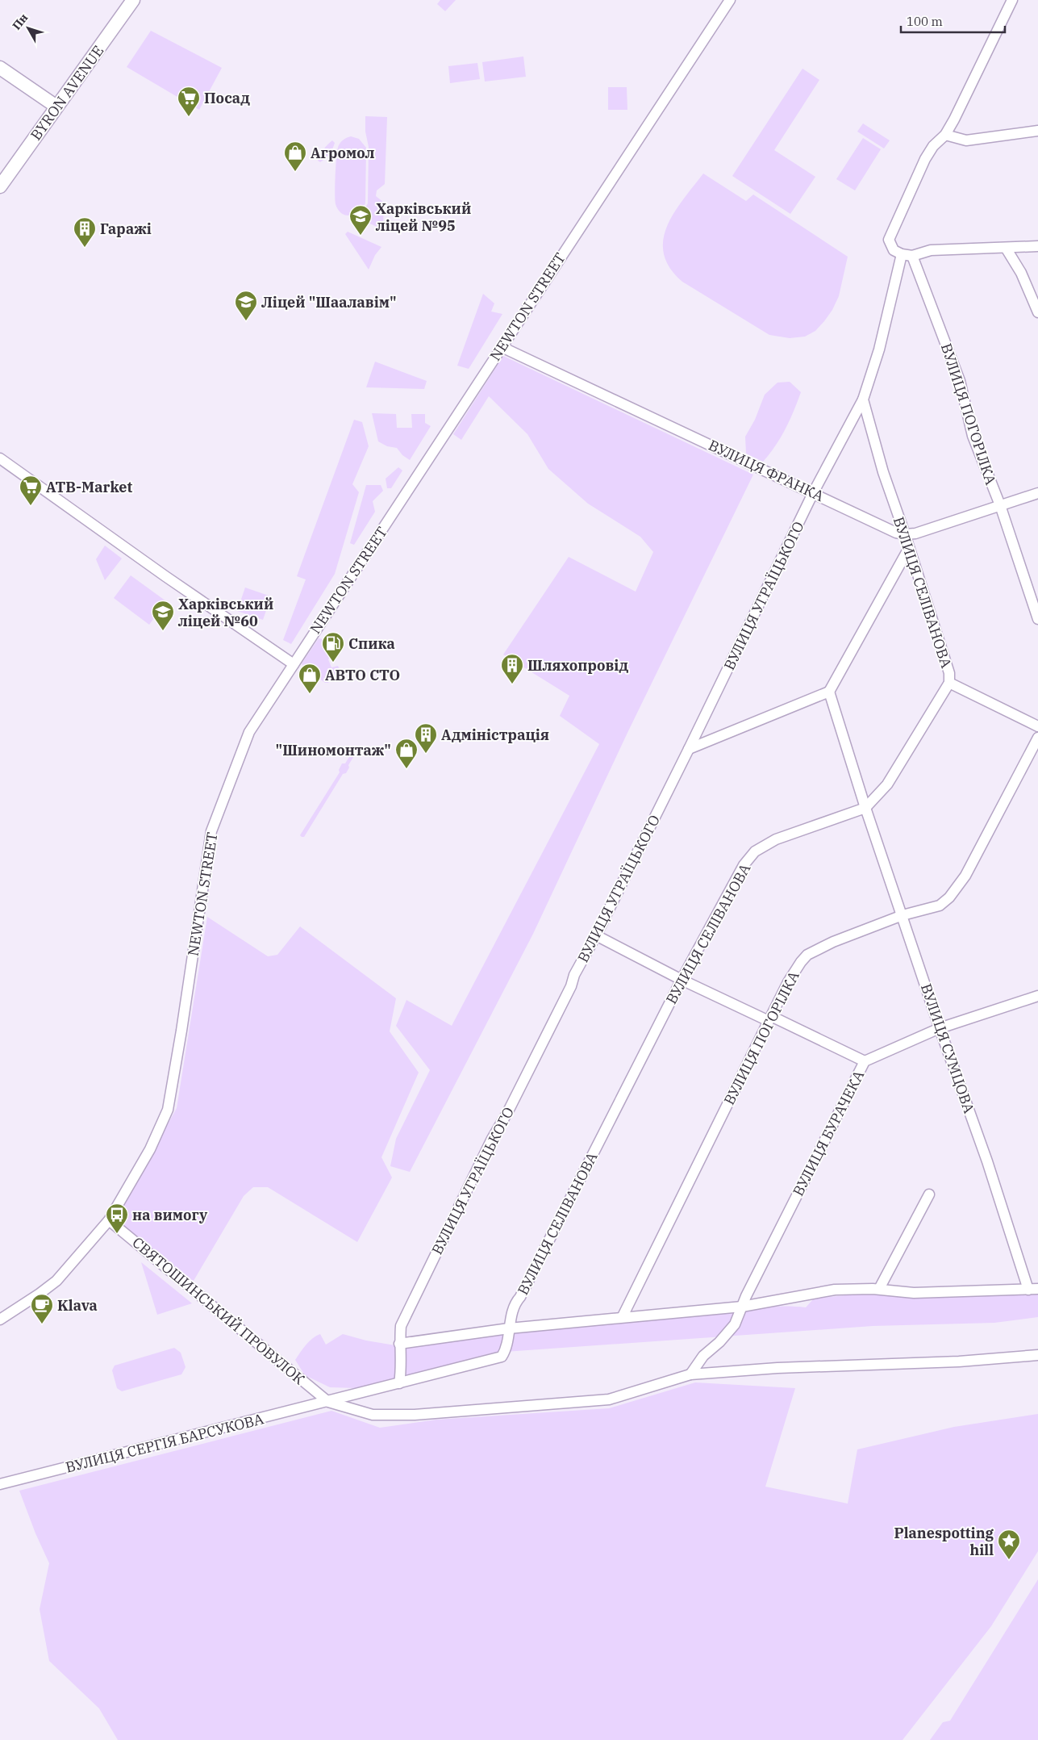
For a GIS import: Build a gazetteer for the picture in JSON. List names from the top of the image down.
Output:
{
  "streets": {
    "main road": ["BYRON AVENUE"],
    "street": [
      "NEWTON STREET",
      "ВУЛИЦЯ ПОГОРІЛКА",
      "ВУЛИЦЯ ФРАНКА",
      "ВУЛИЦЯ СЕЛІВАНОВА",
      "ВУЛИЦЯ УГРАЇЦЬКОГО",
      "ВУЛИЦЯ СУМЦОВА",
      "ВУЛИЦЯ БУРАЧЕКА",
      "СВЯТОШИНСЬКИЙ ПРОВУЛОК",
      "ВУЛИЦЯ СЕРГІЯ БАРСУКОВА"
    ]
  },
  "crossings": [
    ["NEWTON STREET", "ВУЛИЦЯ ФРАНКА"],
    ["NEWTON STREET", "СВЯТОШИНСЬКИЙ ПРОВУЛОК"],
    ["ВУЛИЦЯ ПОГОРІЛКА", "ВУЛИЦЯ ФРАНКА"],
    ["ВУЛИЦЯ ПОГОРІЛКА", "ВУЛИЦЯ СУМЦОВА"],
    ["ВУЛИЦЯ ФРАНКА", "ВУЛИЦЯ СЕЛІВАНОВА"],
    ["ВУЛИЦЯ ФРАНКА", "ВУЛИЦЯ УГРАЇЦЬКОГО"],
    ["ВУЛИЦЯ СЕЛІВАНОВА", "ВУЛИЦЯ УГРАЇЦЬКОГО"],
    ["ВУЛИЦЯ СЕЛІВАНОВА", "ВУЛИЦЯ СУМЦОВА"],
    ["ВУЛИЦЯ СЕЛІВАНОВА", "ВУЛИЦЯ СЕРГІЯ БАРСУКОВА"],
    ["ВУЛИЦЯ УГРАЇЦЬКОГО", "ВУЛИЦЯ СЕРГІЯ БАРСУКОВА"],
    ["ВУЛИЦЯ СУМЦОВА", "ВУЛИЦЯ БУРАЧЕКА"],
    ["СВЯТОШИНСЬКИЙ ПРОВУЛОК", "ВУЛИЦЯ СЕРГІЯ БАРСУКОВА"]
  ],
  "places": {
    "supermarket": ["Посад", "ATB-Market"],
    "shop": ["Агромол", "АВТО СТО", "\"Шиномонтаж\""],
    "school or university": ["Харківський ліцей №95", "Ліцей \"Шаалавім\"", "Харківський ліцей №60"],
    "building": ["Гаражі", "Шляхопровід", "Адміністрація"],
    "fuel station": ["Спика"],
    "bus stop": ["на вимогу"],
    "cafe": ["Klava"],
    "place": ["Planespotting hill"]
  },
  "scale_bar": "100 m",
  "north": "top left"
}
